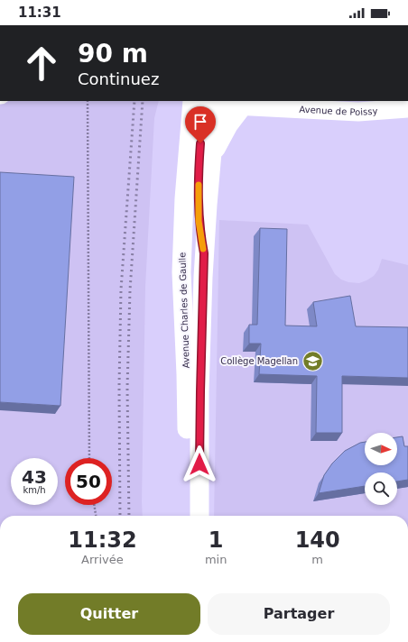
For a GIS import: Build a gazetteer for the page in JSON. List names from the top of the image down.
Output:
{
  "streets": {
    "main road": ["Avenue de Poissy", "Avenue Charles de Gaulle"]
  },
  "crossings": [
    ["Avenue de Poissy", "Avenue Charles de Gaulle"]
  ],
  "places": {
    "school or university": ["Collège Magellan"]
  },
  "north": "right",
  "page": {
    "status": "11:31",
    "turn": ["90 m", "Continuez"],
    "speed": "43 km/h",
    "limit": "50",
    "eta": [
      "11:32",
      "Arrivée",
      "1",
      "min",
      "140",
      "m"
    ],
    "buttons": ["Quitter", "Partager"]
  }
}
